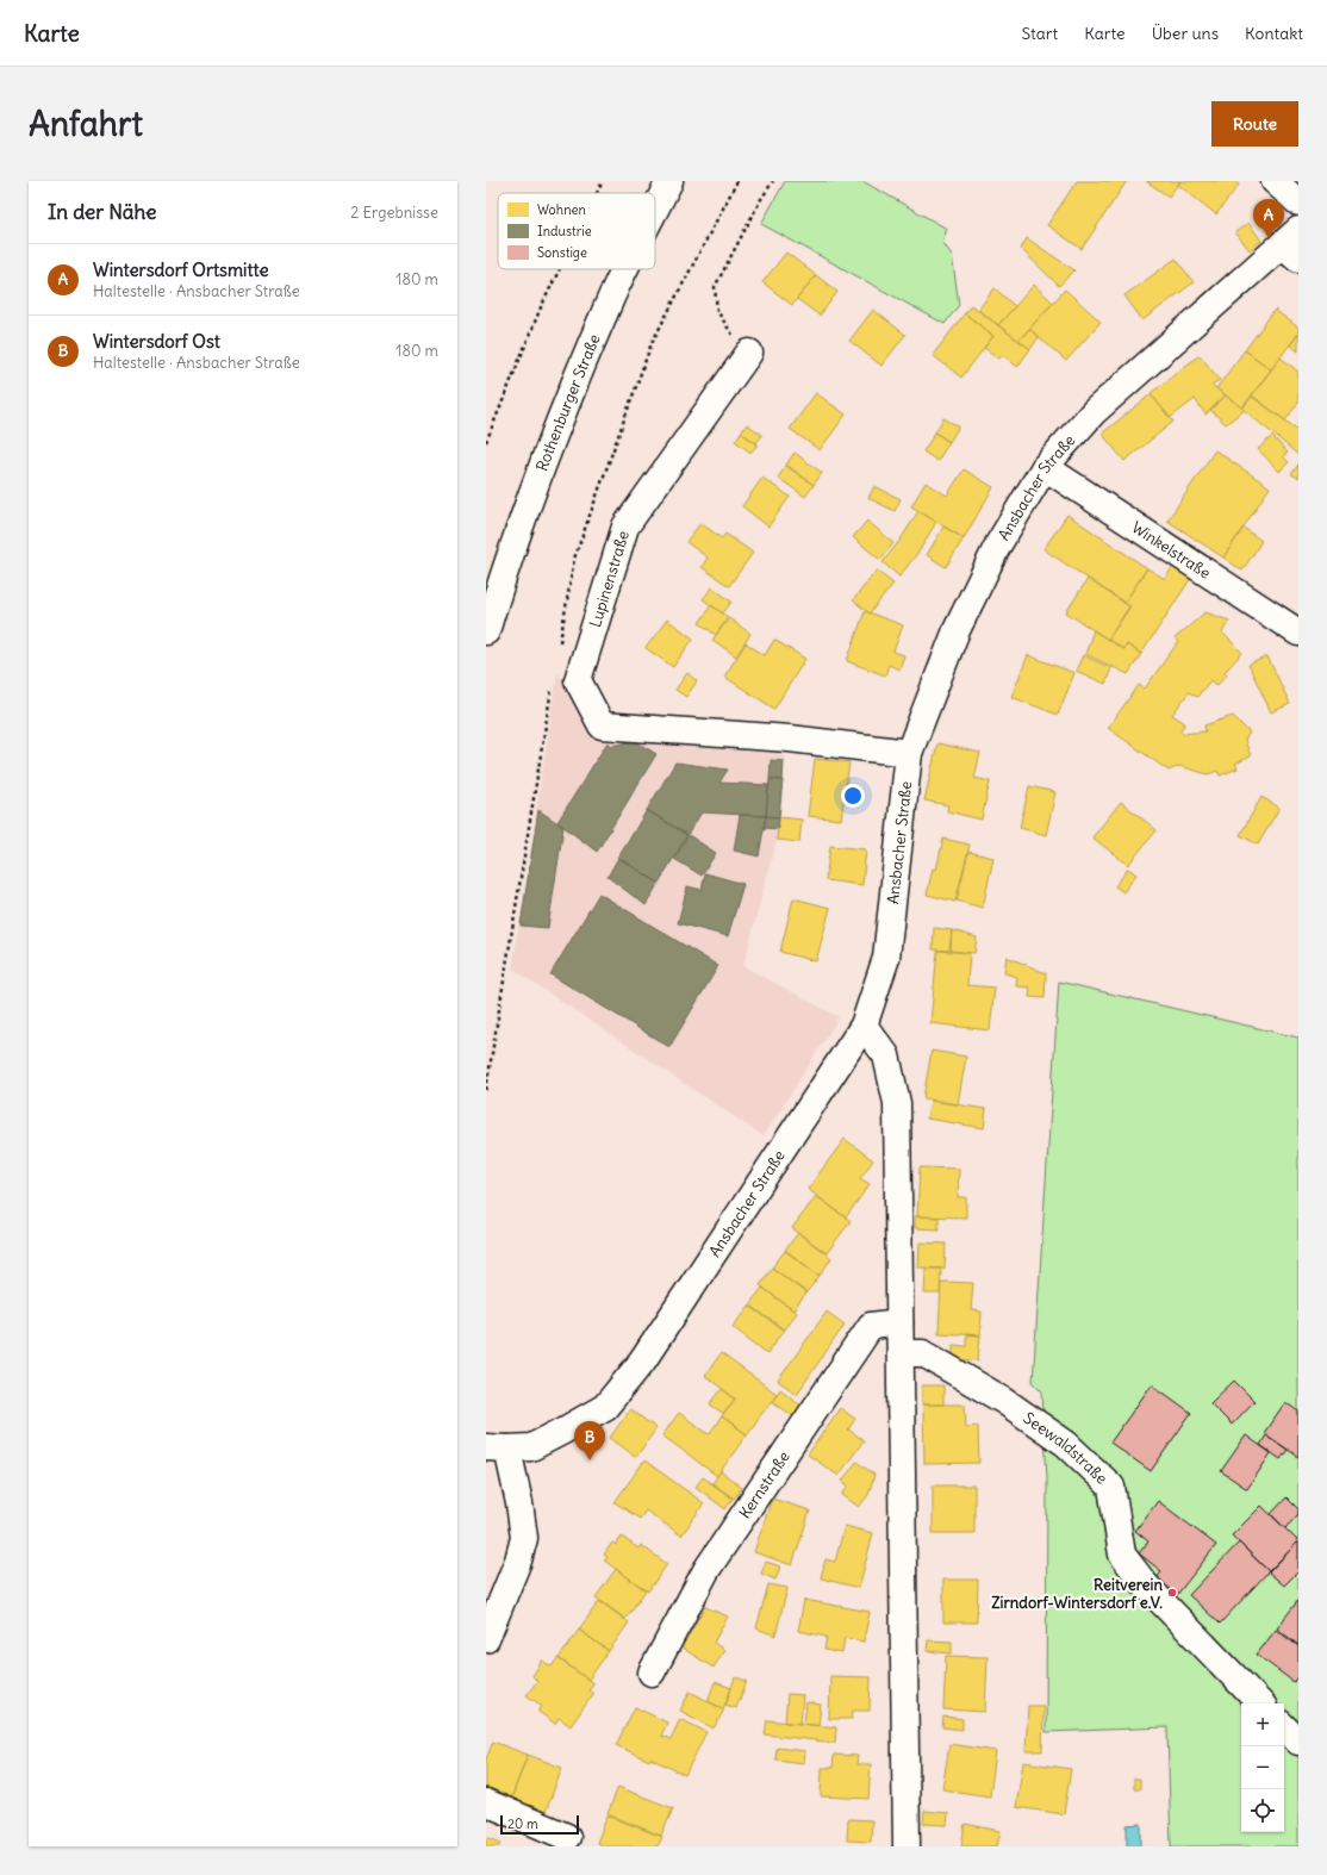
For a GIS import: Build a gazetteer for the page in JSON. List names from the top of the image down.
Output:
{
  "streets": {
    "street": [
      "Rothenburger Straße",
      "Ansbacher Straße",
      "Winkelstraße",
      "Lupinenstraße",
      "Seewaldstraße",
      "Kernstraße"
    ]
  },
  "crossings": [
    ["Ansbacher Straße", "Winkelstraße"],
    ["Ansbacher Straße", "Lupinenstraße"]
  ],
  "places": ["Reitverein Zirndorf-Wintersdorf e.V."],
  "legend": ["Wohnen", "Industrie", "Sonstige"],
  "scale_bar": "20 m",
  "page": {
    "header": "Karte",
    "nav": [
      "Start",
      "Karte",
      "Über uns",
      "Kontakt"
    ],
    "buttons": "Route",
    "title": "Anfahrt",
    "heading": ["In der Nähe", "2 Ergebnisse"],
    "pins": ["A", "B"],
    "list": [
      {
        "mark": "A",
        "name": "Wintersdorf Ortsmitte",
        "note": "Haltestelle · Ansbacher Straße",
        "value": "180 m"
      },
      {
        "mark": "B",
        "name": "Wintersdorf Ost",
        "note": "Haltestelle · Ansbacher Straße",
        "value": "180 m"
      }
    ],
    "map_buttons": ["+", "−"],
    "scale": "20 m"
  }
}
